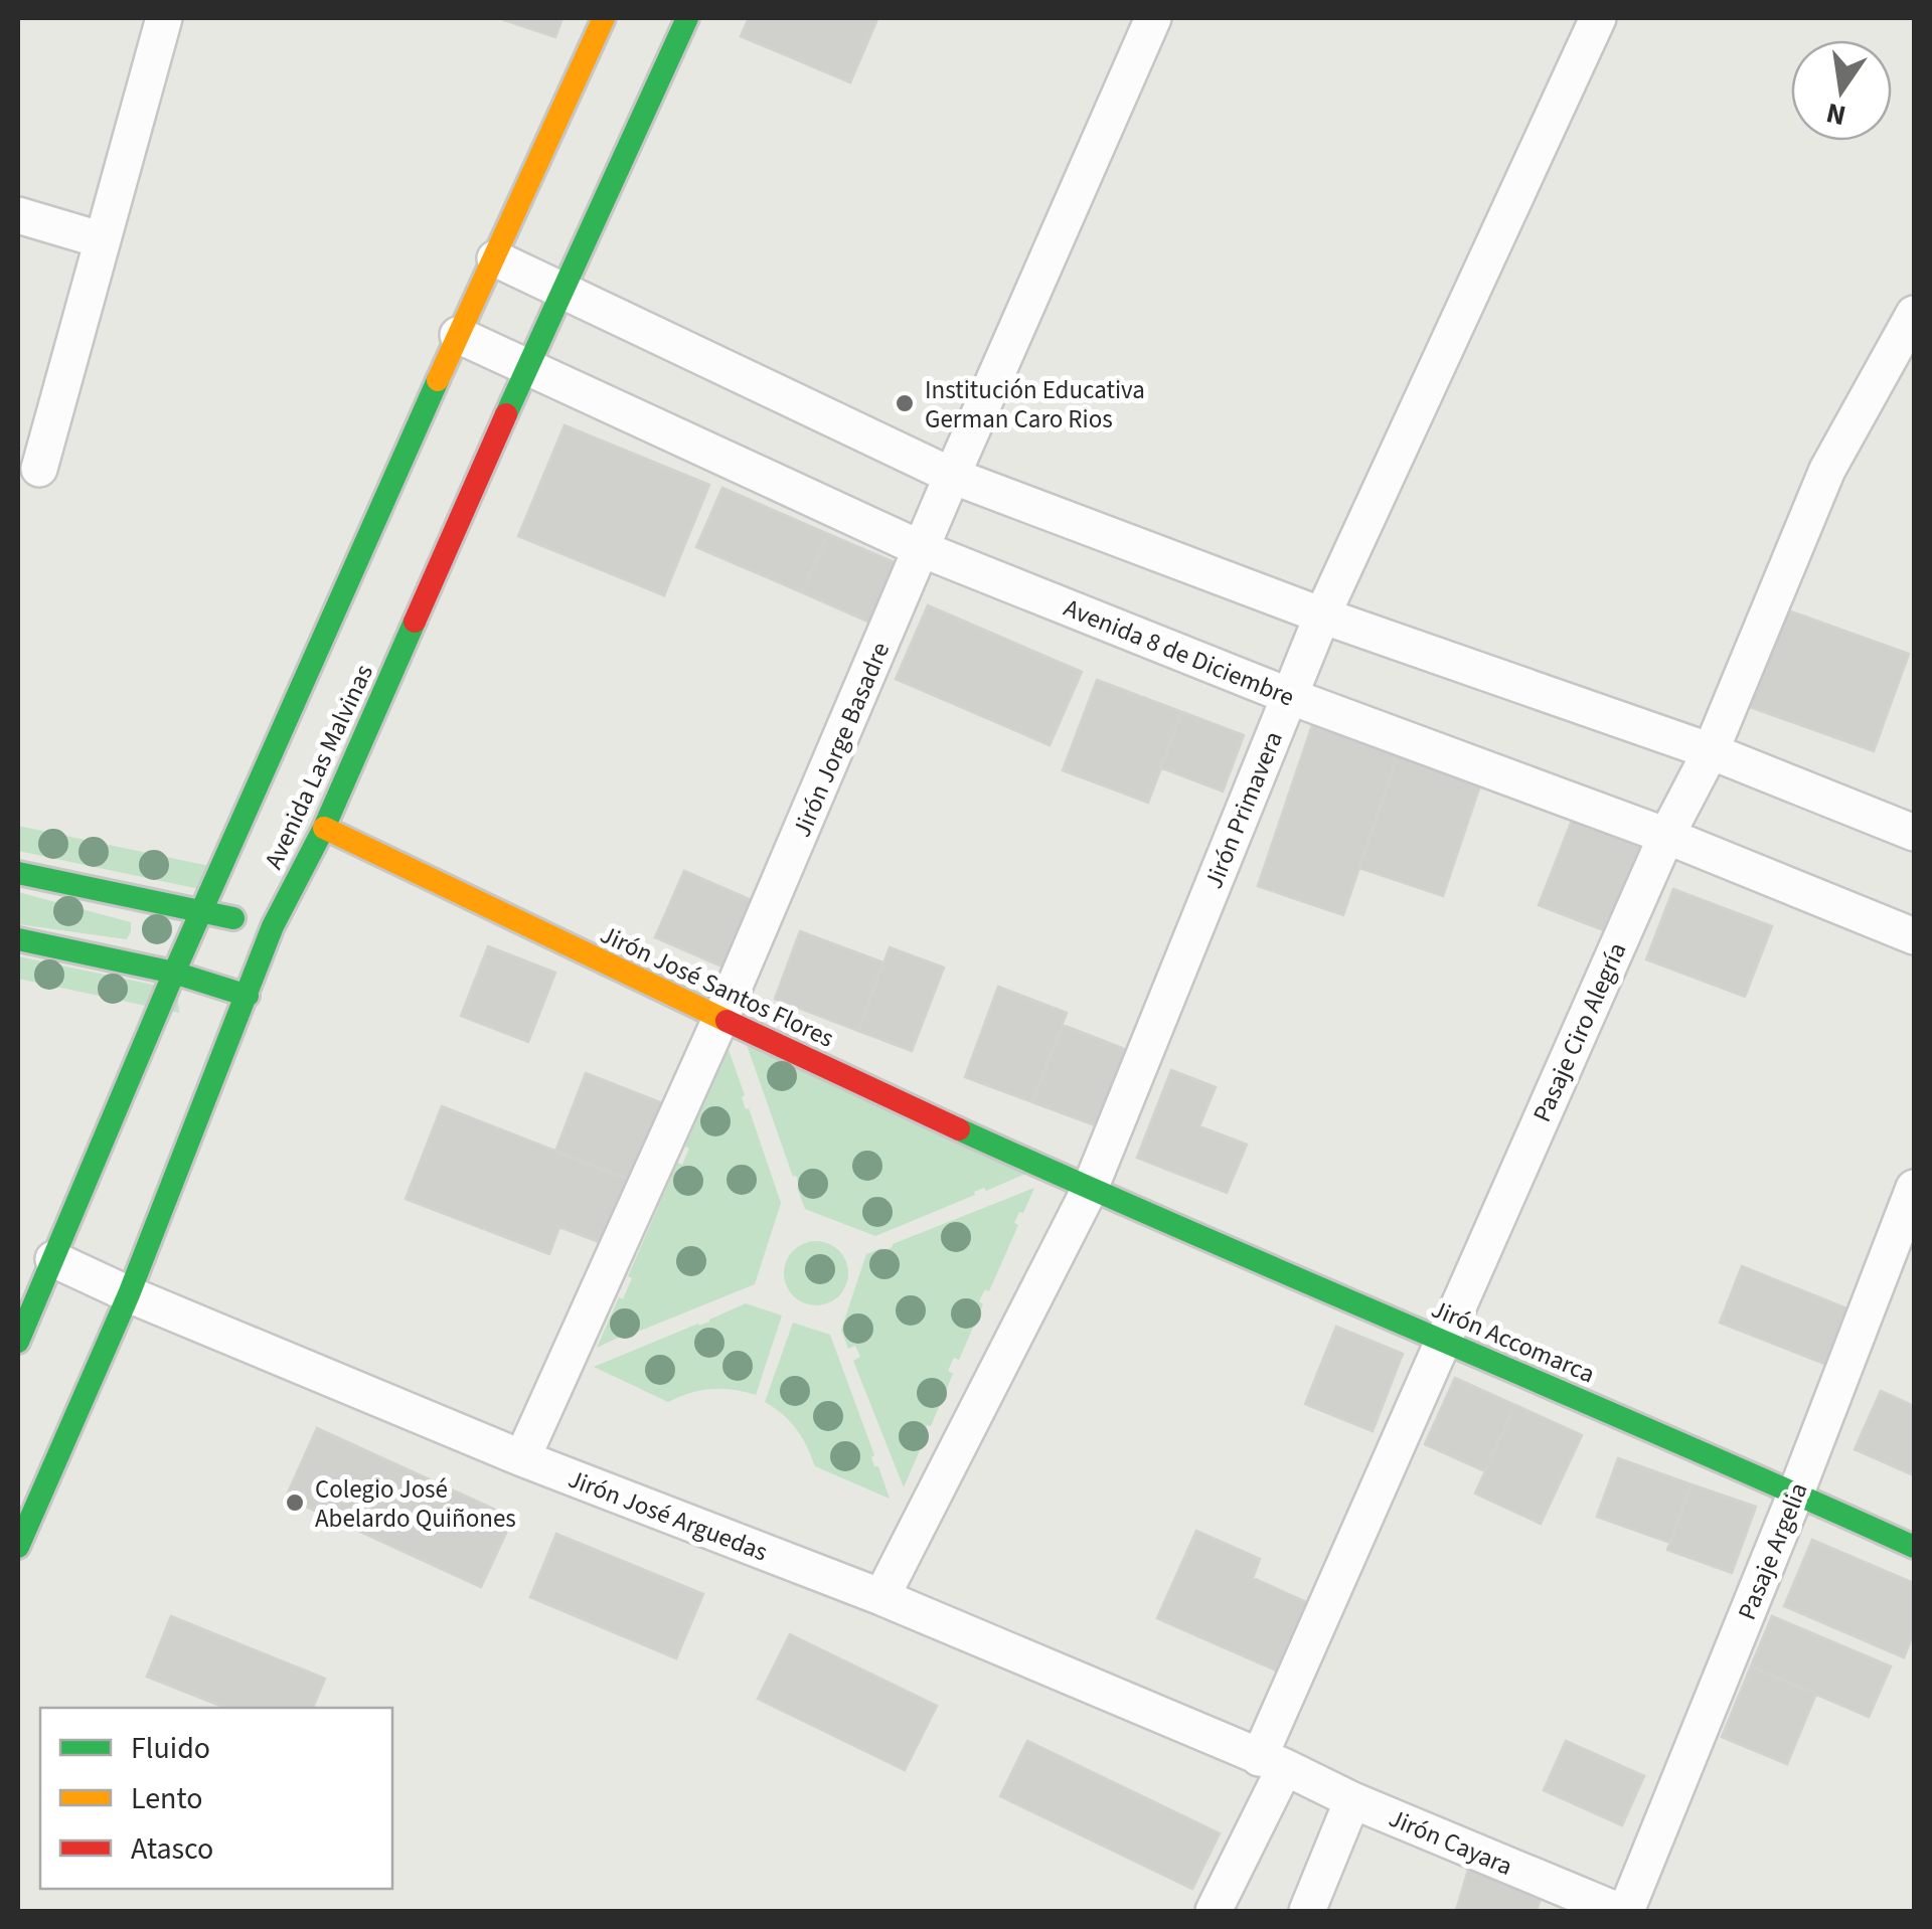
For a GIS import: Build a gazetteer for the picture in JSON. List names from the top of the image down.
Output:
{
  "streets": {
    "street": [
      "Avenida 8 de Diciembre",
      "Jirón Jorge Basadre",
      "Avenida Las Malvinas",
      "Jirón Primavera",
      "Jirón José Santos Flores",
      "Pasaje Ciro Alegría",
      "Jirón Accomarca",
      "Jirón José Arguedas",
      "Pasaje Argelia",
      "Jirón Cayara"
    ]
  },
  "crossings": [
    ["Avenida 8 de Diciembre", "Jirón Jorge Basadre"],
    ["Avenida 8 de Diciembre", "Avenida Las Malvinas"],
    ["Avenida 8 de Diciembre", "Jirón Primavera"],
    ["Avenida 8 de Diciembre", "Pasaje Ciro Alegría"],
    ["Jirón Jorge Basadre", "Jirón José Santos Flores"],
    ["Jirón Jorge Basadre", "Jirón José Arguedas"],
    ["Avenida Las Malvinas", "Jirón José Santos Flores"],
    ["Avenida Las Malvinas", "Jirón José Arguedas"],
    ["Jirón Primavera", "Jirón José Santos Flores"],
    ["Jirón Primavera", "Jirón Accomarca"],
    ["Jirón Primavera", "Jirón José Arguedas"],
    ["Jirón José Santos Flores", "Jirón Accomarca"],
    ["Pasaje Ciro Alegría", "Jirón Accomarca"],
    ["Pasaje Ciro Alegría", "Jirón José Arguedas"],
    ["Pasaje Ciro Alegría", "Jirón Cayara"],
    ["Jirón Accomarca", "Pasaje Argelia"],
    ["Jirón José Arguedas", "Jirón Cayara"],
    ["Pasaje Argelia", "Jirón Cayara"]
  ],
  "places": ["Institución Educativa German Caro Rios", "Colegio José Abelardo Quiñones"],
  "legend": ["Fluido", "Lento", "Atasco"],
  "north": "bottom"
}
